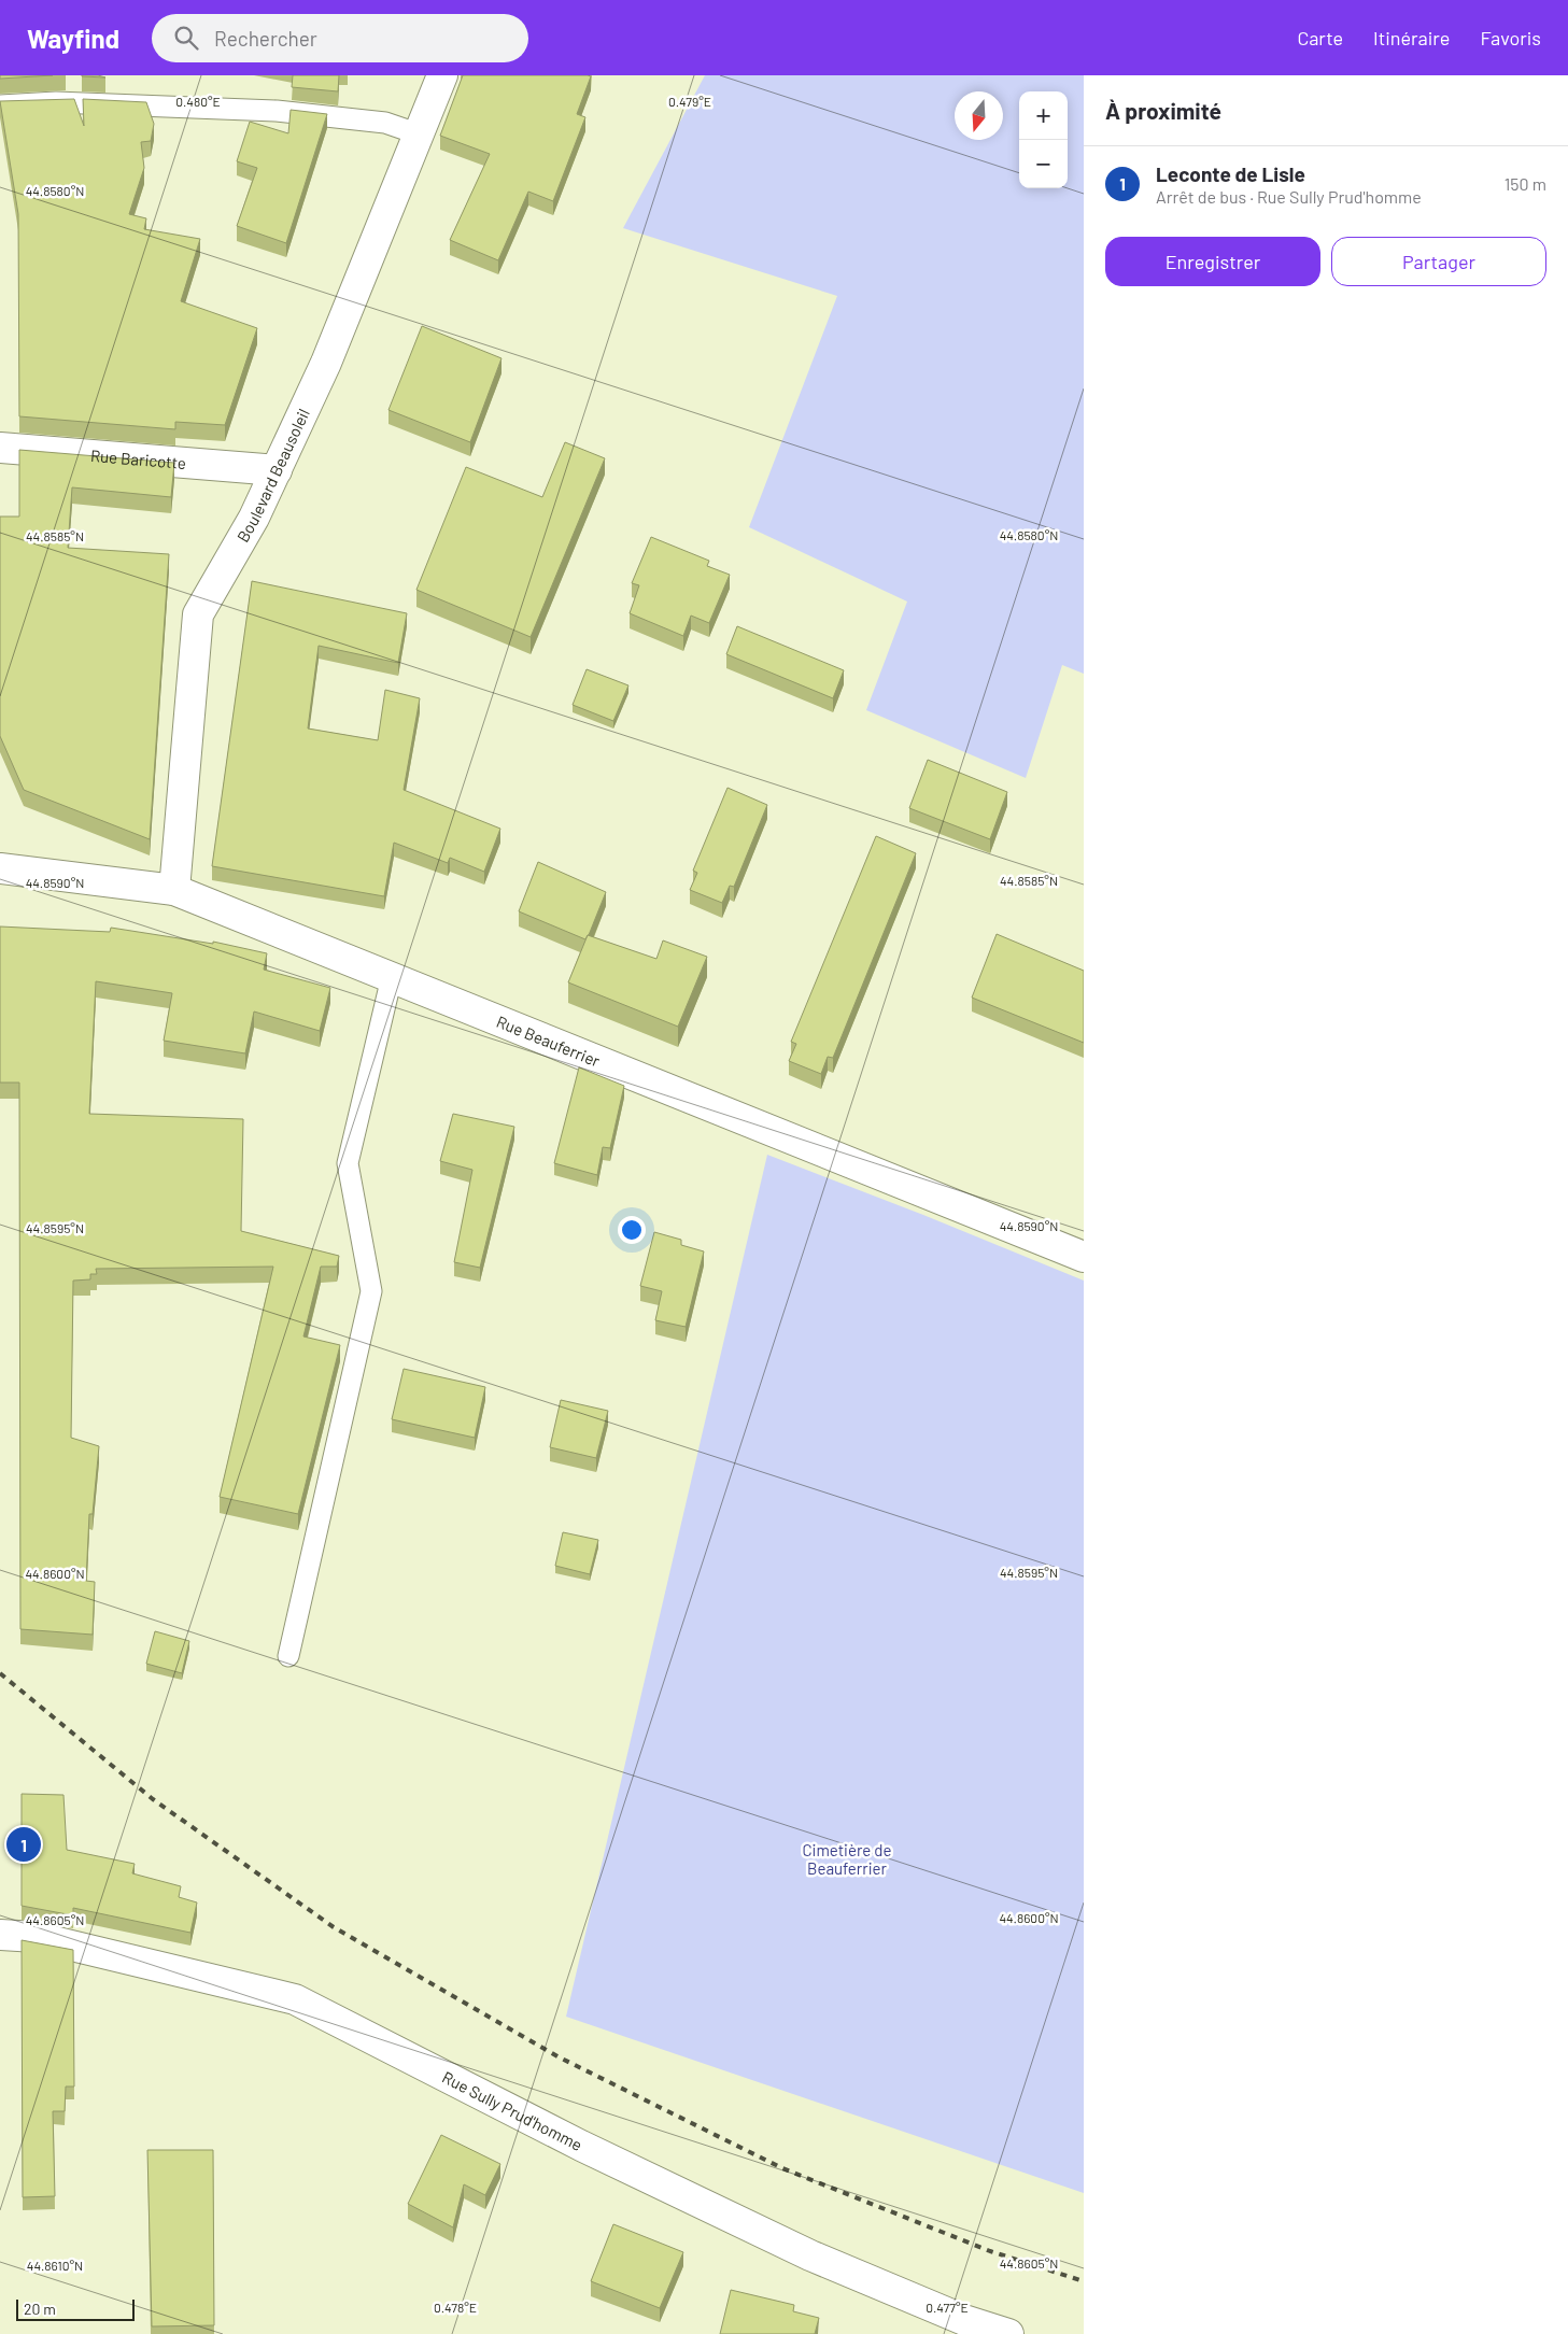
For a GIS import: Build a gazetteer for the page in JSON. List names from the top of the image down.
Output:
{
  "streets": {
    "street": [
      "Rue Baricotte",
      "Boulevard Beausoleil",
      "Rue Beauferrier",
      "Rue Sully Prud'homme"
    ]
  },
  "crossings": [
    ["Rue Baricotte", "Boulevard Beausoleil"],
    ["Boulevard Beausoleil", "Rue Beauferrier"]
  ],
  "parks": ["Cimetière de Beauferrier"],
  "scale_bar": "20 m",
  "north": "bottom",
  "page": {
    "header": "Wayfind",
    "search": "Rechercher",
    "nav": ["Carte", "Itinéraire", "Favoris"],
    "heading": "À proximité",
    "map_buttons": ["+", "−"],
    "list": [
      {
        "mark": "1",
        "name": "Leconte de Lisle",
        "note": "Arrêt de bus · Rue Sully Prud'homme",
        "value": "150 m"
      }
    ],
    "buttons": ["Enregistrer", "Partager"],
    "pins": "1",
    "scale": "20 m"
  },
  "coordinates": [
    "0.480°E",
    "0.479°E",
    "44.8580°N",
    "44.8585°N",
    "44.8590°N",
    "44.8595°N",
    "44.8600°N",
    "44.8605°N",
    "44.8610°N",
    "0.478°E",
    "0.477°E"
  ]
}
